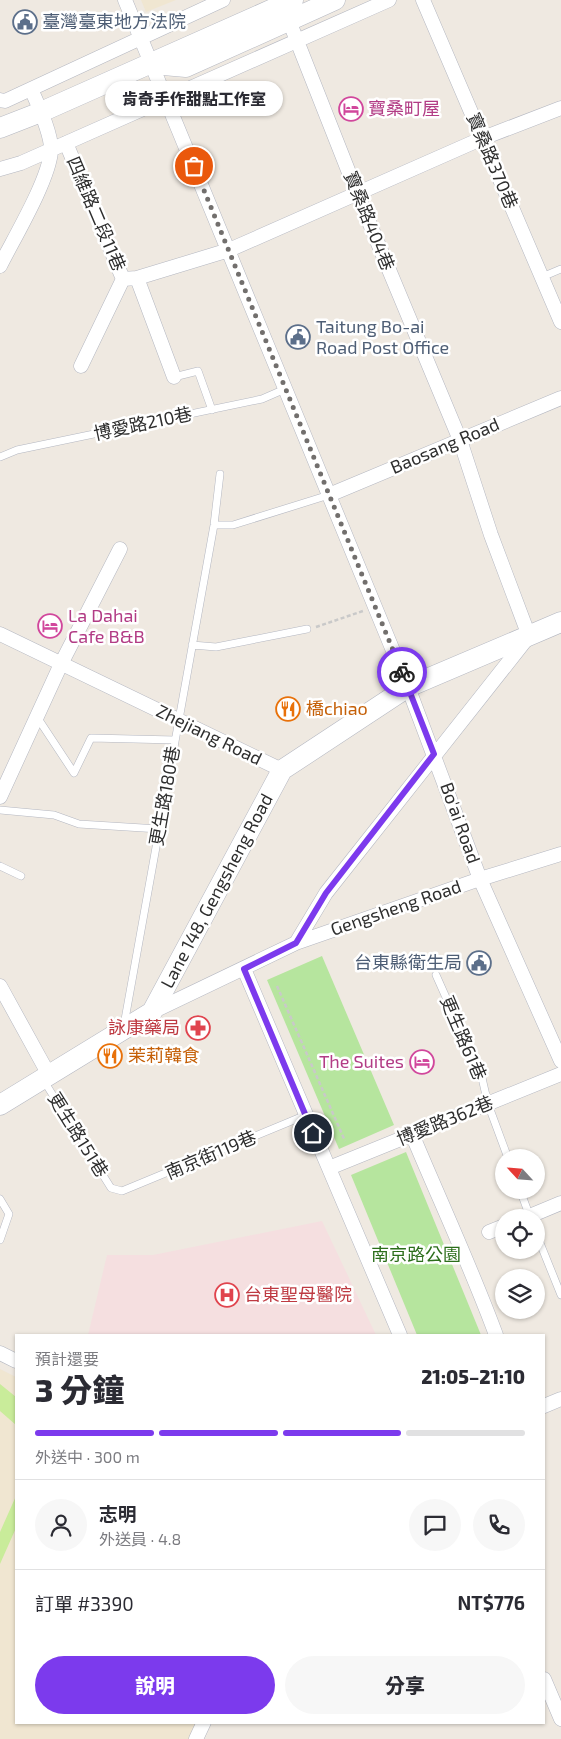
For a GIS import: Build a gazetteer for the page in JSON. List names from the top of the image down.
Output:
{
  "streets": {
    "street": [
      "寶桑路370巷",
      "四維路二段11巷",
      "寶桑路404巷",
      "Baosang Road",
      "Zhejiang Road",
      "Bo'ai Road",
      "Lane 148, Gengsheng Road",
      "Gengsheng Road",
      "博愛路362巷"
    ],
    "lane": [
      "博愛路210巷",
      "更生路180巷",
      "更生路61巷",
      "更生路151巷",
      "南京街119巷"
    ]
  },
  "crossings": [
    ["寶桑路404巷", "Baosang Road"],
    ["寶桑路404巷", "Zhejiang Road"],
    ["博愛路210巷", "Bo'ai Road"],
    ["Baosang Road", "Bo'ai Road"],
    ["Zhejiang Road", "更生路180巷"],
    ["Zhejiang Road", "Bo'ai Road"],
    ["Zhejiang Road", "Lane 148, Gengsheng Road"],
    ["更生路180巷", "Gengsheng Road"],
    ["Bo'ai Road", "Gengsheng Road"],
    ["Lane 148, Gengsheng Road", "Gengsheng Road"],
    ["Gengsheng Road", "更生路151巷"],
    ["更生路61巷", "博愛路362巷"],
    ["更生路151巷", "南京街119巷"]
  ],
  "parks": ["南京路公園"],
  "places": {
    "public building": ["臺灣臺東地方法院", "Taitung Bo-ai Road Post Office", "台東縣衛生局"],
    "hotel": ["寶桑町屋", "La Dahai Cafe B&B", "The Suites"],
    "other": ["肯奇手作甜點工作室"],
    "restaurant": ["橋chiao", "茉莉韓食"],
    "pharmacy": ["詠康藥局"],
    "hospital": ["台東聖母醫院"]
  },
  "north": "top left",
  "page": {
    "bubble": "肯奇手作甜點工作室",
    "heading": ["3 分鐘", "預計還要", "21:05–21:10"],
    "panel": [
      "志明",
      "外送員 · 4.8",
      "訂單 #3390",
      "NT$776"
    ],
    "bar": "外送中 · 300 m",
    "buttons": ["說明", "分享"]
  }
}
